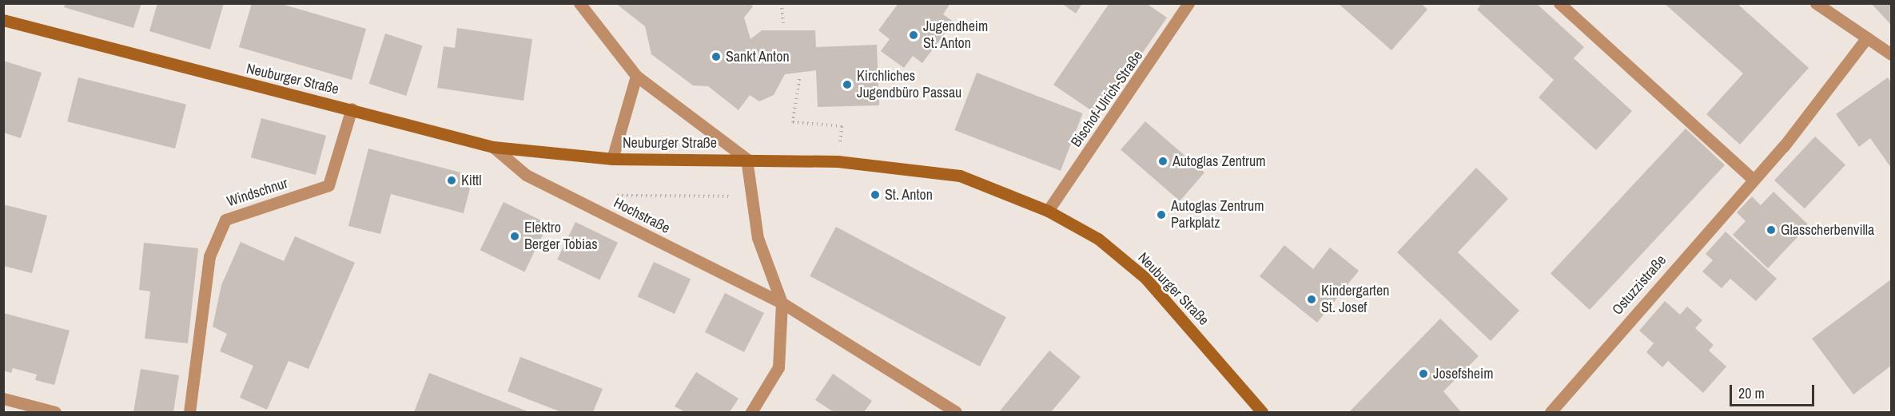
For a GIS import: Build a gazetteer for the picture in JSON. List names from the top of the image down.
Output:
{
  "streets": {
    "street": [
      "Neuburger Straße",
      "Bischof-Ulrich-Straße",
      "Windschnur",
      "Hochstraße",
      "Ostuzzistraße"
    ]
  },
  "crossings": [
    ["Neuburger Straße", "Bischof-Ulrich-Straße"],
    ["Neuburger Straße", "Windschnur"],
    ["Neuburger Straße", "Hochstraße"]
  ],
  "places": [
    "Jugendheim St. Anton",
    "Sankt Anton",
    "Kirchliches Jugendbüro Passau",
    "Autoglas Zentrum",
    "Kittl",
    "St. Anton",
    "Autoglas Zentrum Parkplatz",
    "Glasscherbenvilla",
    "Elektro Berger Tobias",
    "Kindergarten St. Josef",
    "Josefsheim"
  ],
  "scale_bar": "20 m"
}
